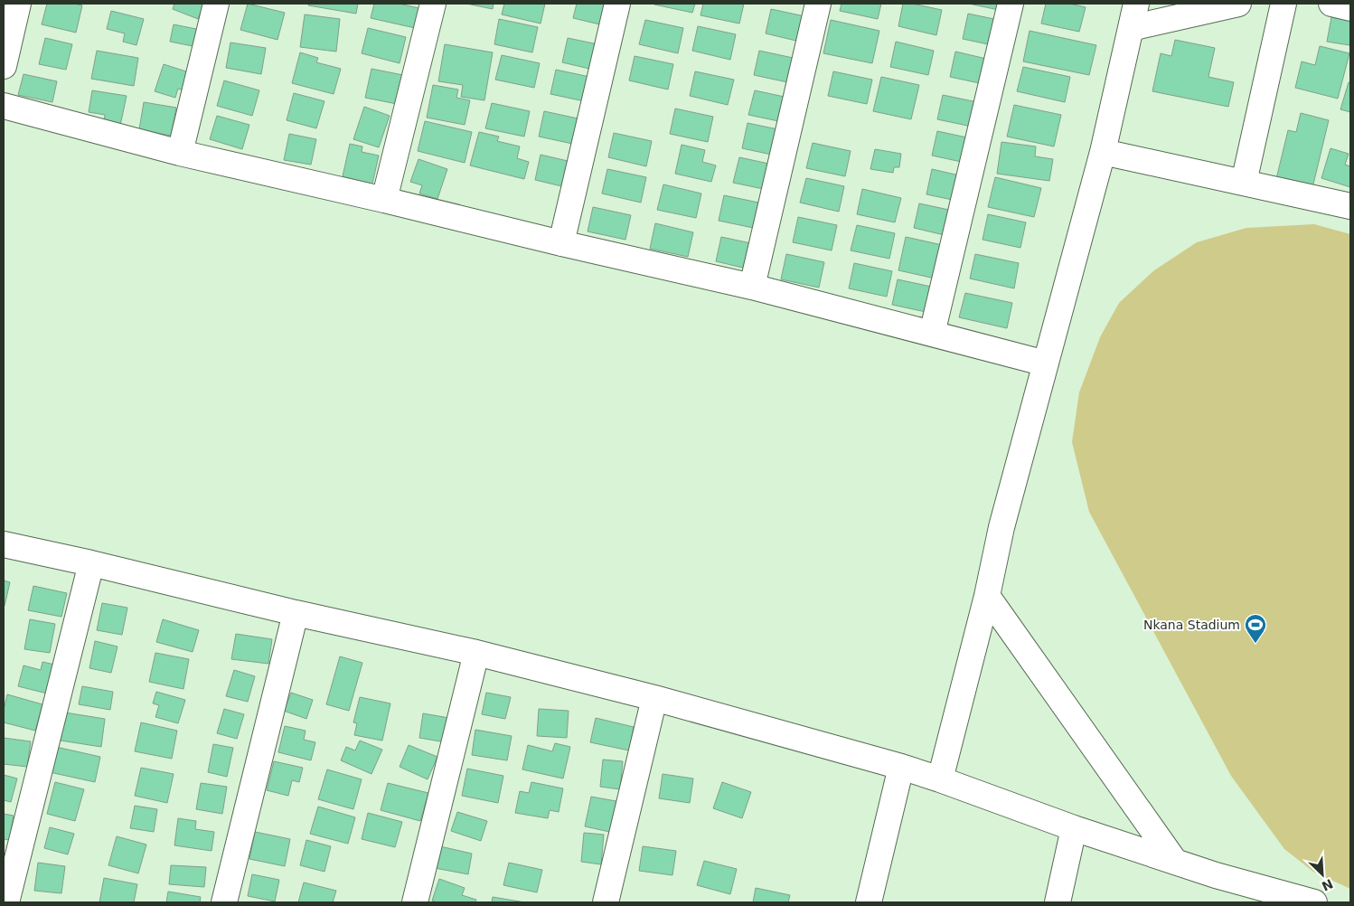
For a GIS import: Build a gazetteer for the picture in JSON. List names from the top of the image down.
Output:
{
  "places": {
    "sports": ["Nkana Stadium"]
  },
  "north": "bottom right"
}
